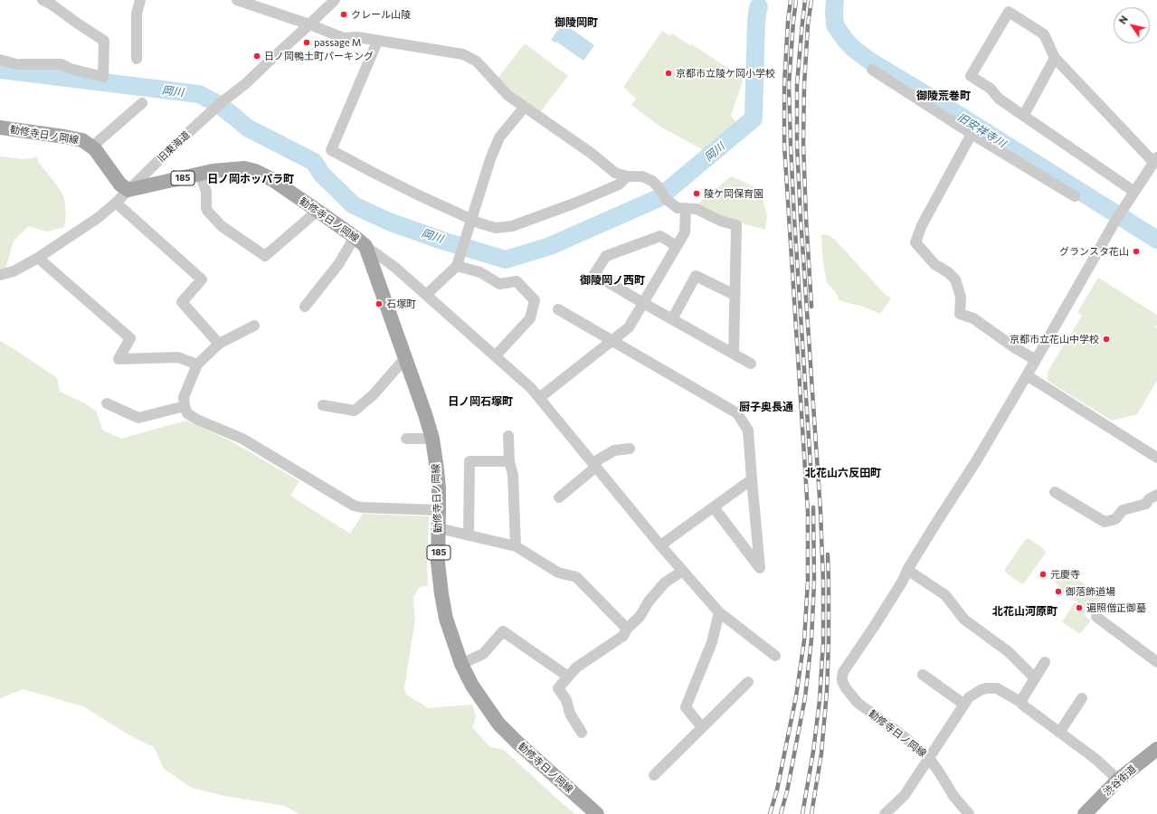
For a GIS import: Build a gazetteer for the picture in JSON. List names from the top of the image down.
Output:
{
  "streets": {
    "main road": ["勧修寺日ノ岡線", "185", "渋谷街道"],
    "street": ["旧東海道"]
  },
  "crossings": [
    ["勧修寺日ノ岡線", "旧東海道"]
  ],
  "districts": [
    "御陵岡町",
    "御陵荒巻町",
    "日ノ岡ホッパラ町",
    "御陵岡ノ西町",
    "日ノ岡石塚町",
    "厨子奥長通",
    "北花山六反田町",
    "北花山河原町"
  ],
  "water": ["岡川", "旧安祥寺川"],
  "places": [
    "クレール山陵",
    "passage M",
    "日ノ岡鴨土町パーキング",
    "京都市立陵ケ岡小学校",
    "陵ケ岡保育園",
    "グランスタ花山",
    "石塚町",
    "京都市立花山中学校",
    "元慶寺",
    "御落飾道場",
    "遍照僧正御墓"
  ],
  "north": "top left"
}
